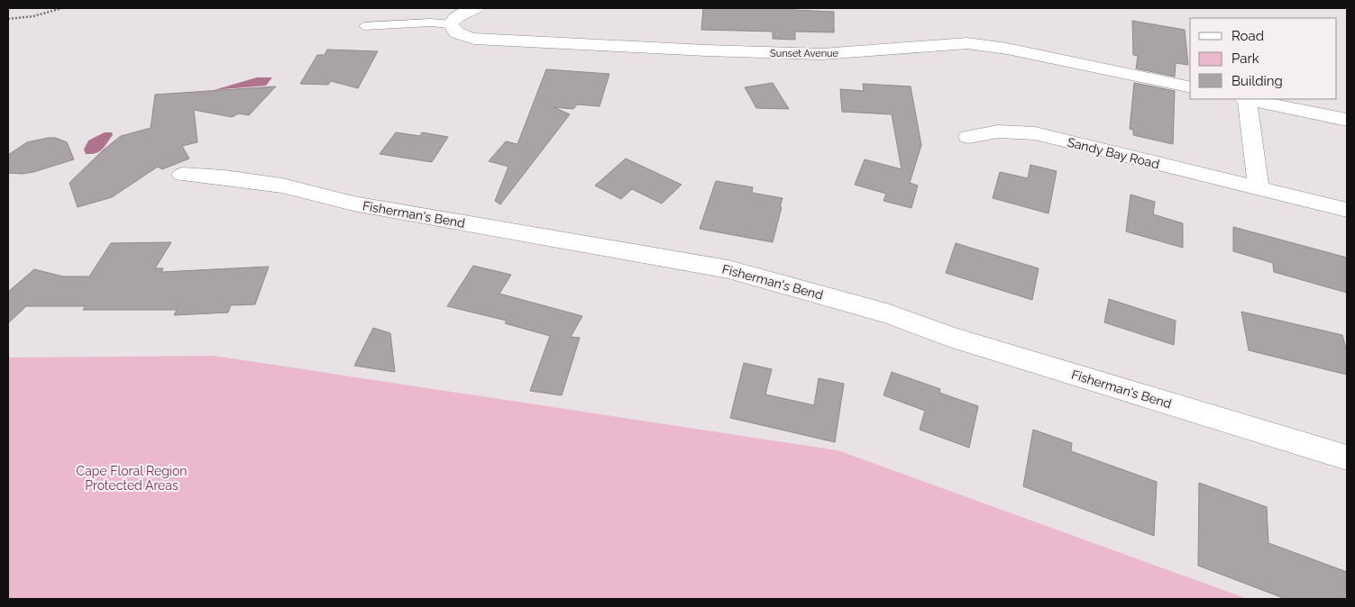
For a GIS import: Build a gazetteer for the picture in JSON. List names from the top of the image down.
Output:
{
  "streets": {
    "street": ["Sunset Avenue", "Sandy Bay Road", "Fisherman's Bend"]
  },
  "parks": ["Cape Floral Region Protected Areas"],
  "legend": ["Road", "Park", "Building"]
}
